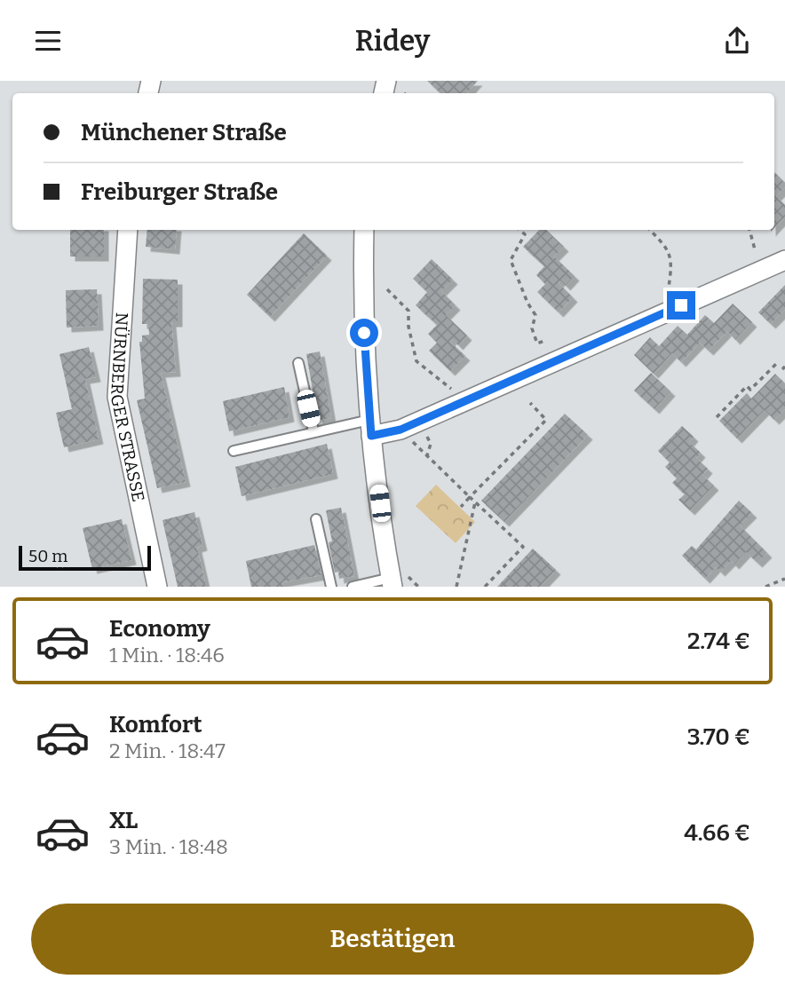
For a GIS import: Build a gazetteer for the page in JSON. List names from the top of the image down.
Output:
{
  "streets": {
    "street": ["NÜRNBERGER STRASSE"]
  },
  "scale_bar": "50 m",
  "page": {
    "header": "Ridey",
    "banner": ["Münchener Straße", "Freiburger Straße"],
    "scale": "50 m",
    "list": [
      {
        "name": "Economy",
        "note": "1 Min. · 18:46",
        "value": "2.74 €"
      },
      {
        "name": "Komfort",
        "note": "2 Min. · 18:47",
        "value": "3.70 €"
      },
      {
        "name": "XL",
        "note": "3 Min. · 18:48",
        "value": "4.66 €"
      }
    ],
    "buttons": "Bestätigen"
  }
}
